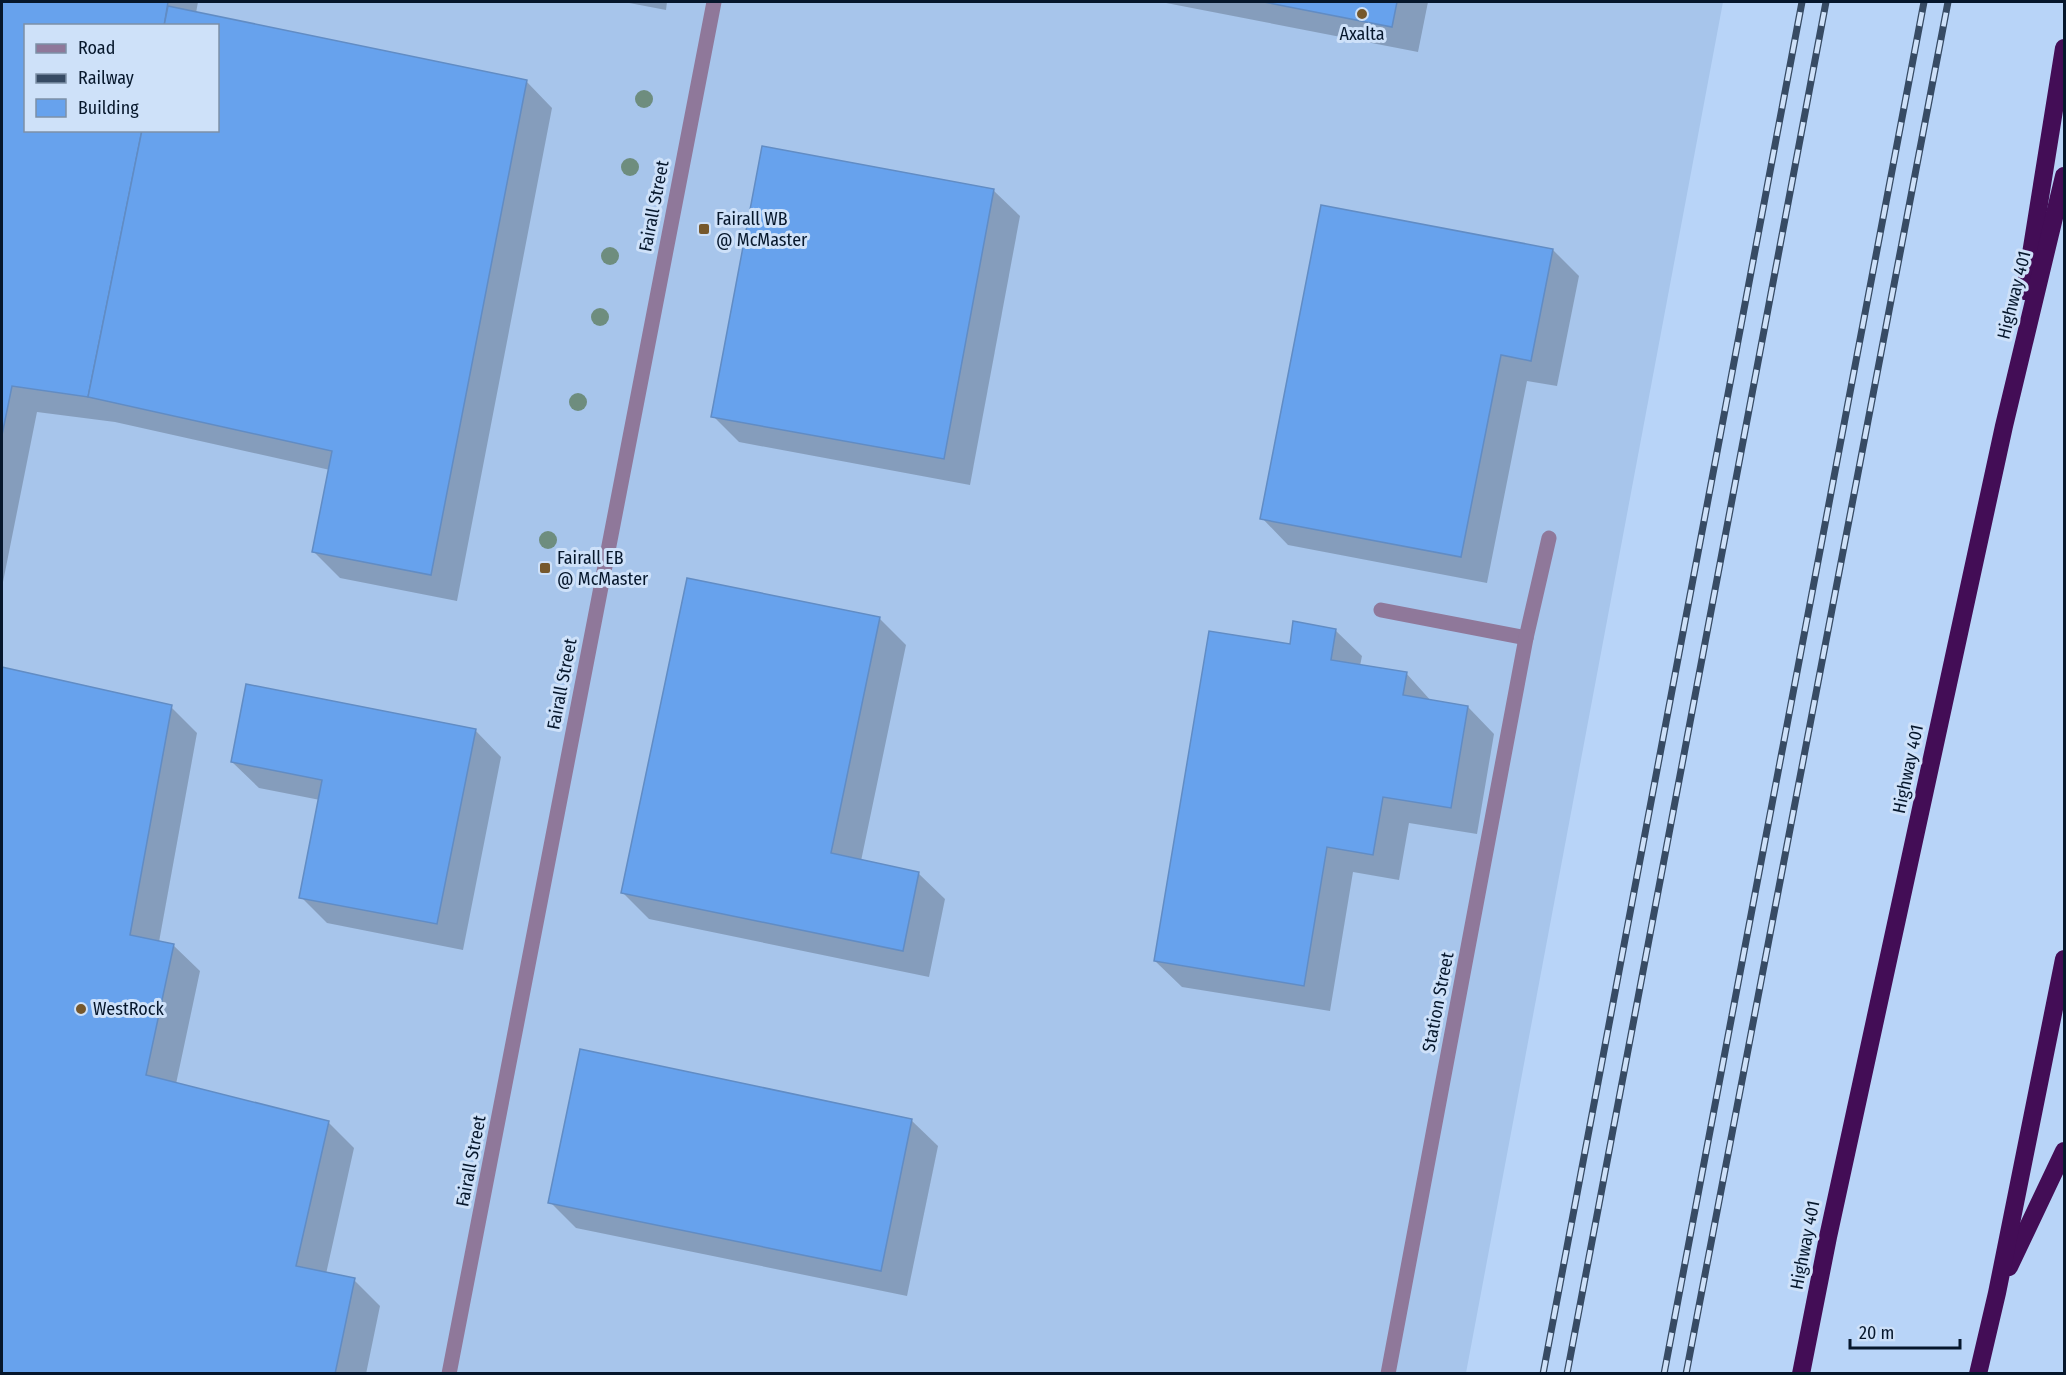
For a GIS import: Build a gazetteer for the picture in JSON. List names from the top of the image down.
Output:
{
  "streets": {
    "highway": ["Highway 401"],
    "street": ["Fairall Street", "Station Street"]
  },
  "places": {
    "other": ["Axalta", "WestRock"],
    "transit": ["Fairall WB @ McMaster", "Fairall EB @ McMaster"]
  },
  "legend": ["Road", "Railway", "Building"],
  "scale_bar": "20 m"
}
